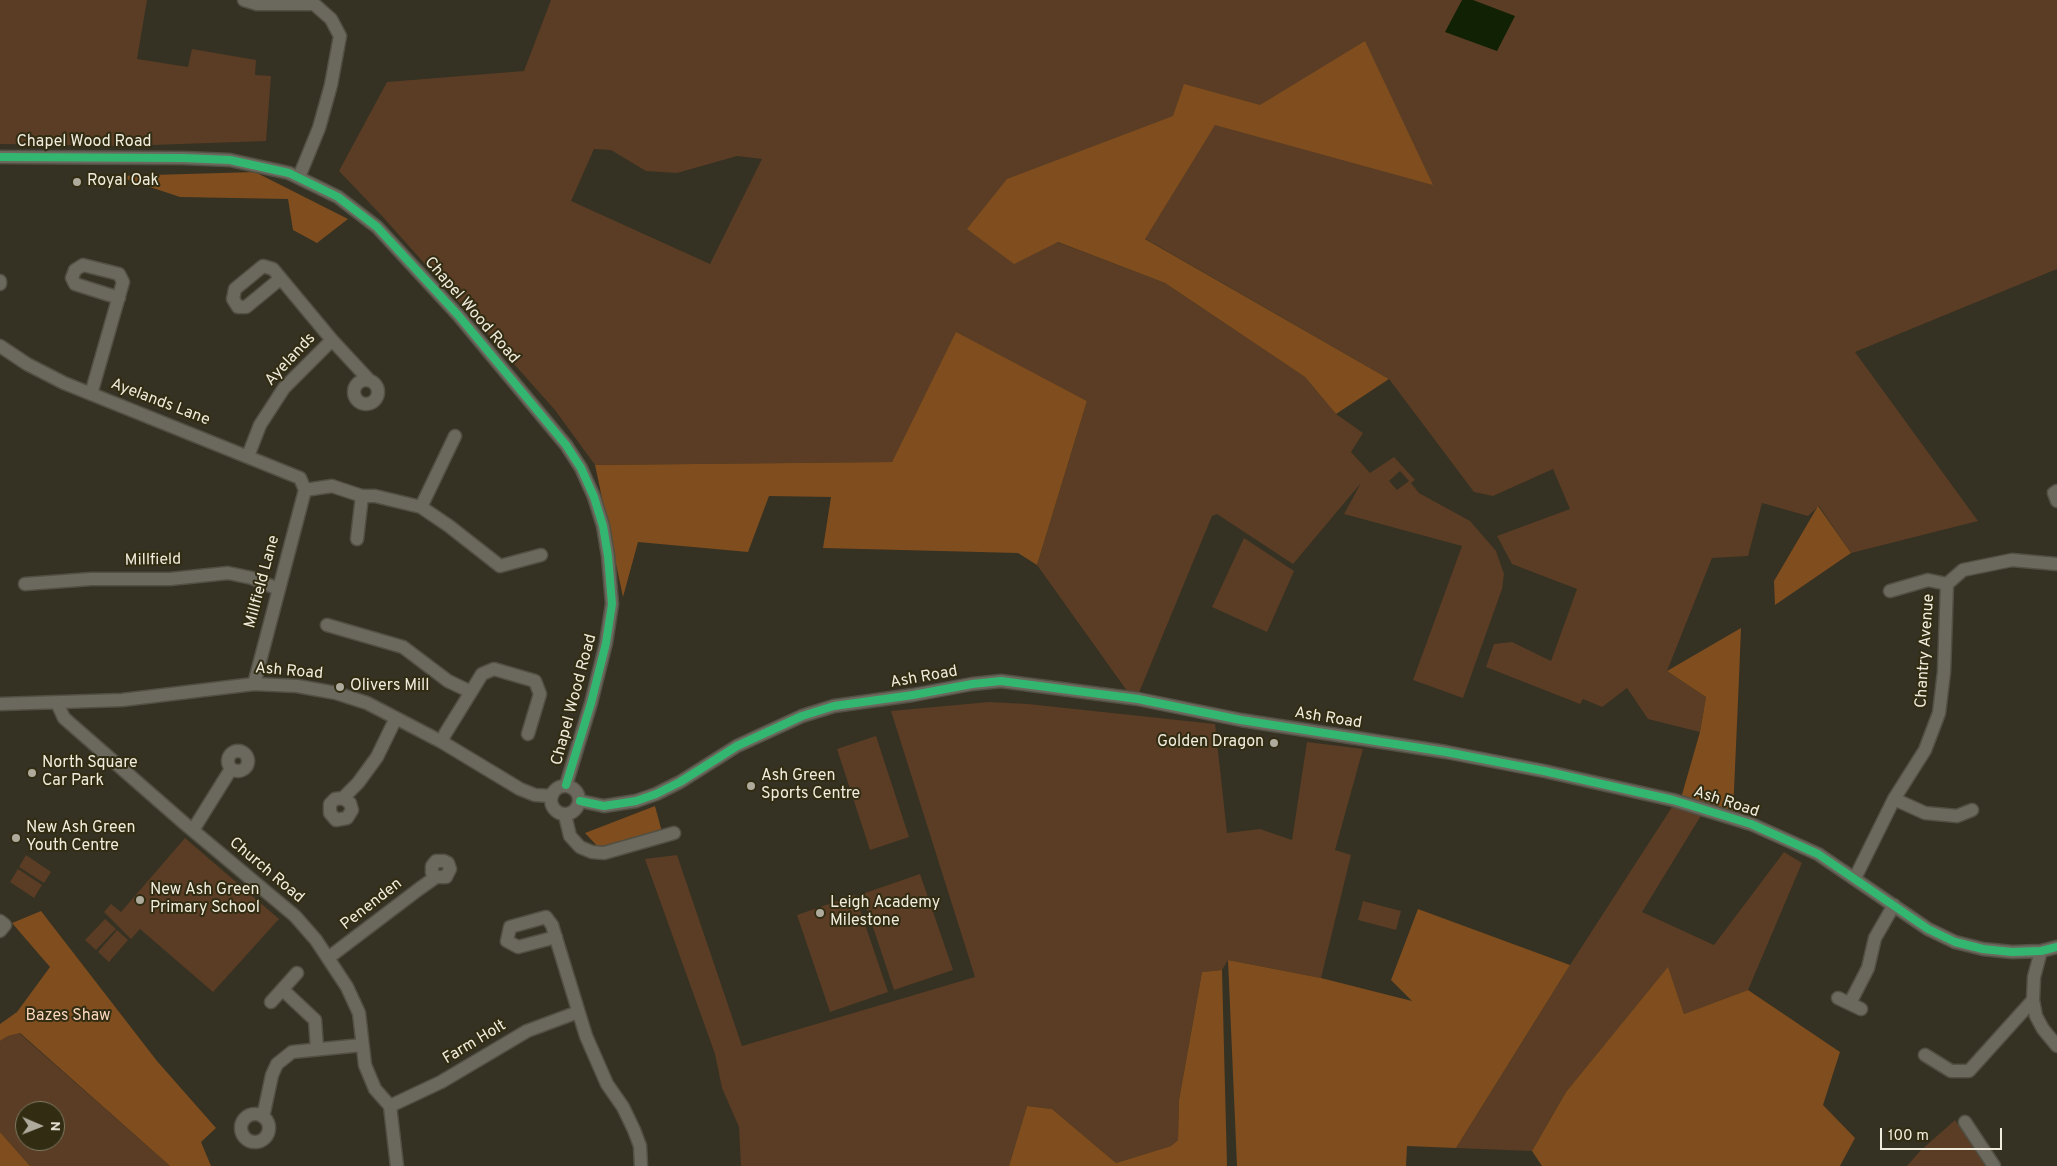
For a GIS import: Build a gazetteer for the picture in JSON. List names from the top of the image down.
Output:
{
  "streets": {
    "street": [
      "Chapel Wood Road",
      "Ayelands",
      "Ayelands Lane",
      "Millfield",
      "Millfield Lane",
      "Chantry Avenue",
      "Ash Road",
      "Church Road",
      "Penenden",
      "Farm Holt"
    ]
  },
  "crossings": [
    ["Chapel Wood Road", "Ash Road"],
    ["Ayelands", "Ayelands Lane"],
    ["Ayelands Lane", "Millfield Lane"],
    ["Millfield", "Millfield Lane"],
    ["Millfield Lane", "Ash Road"],
    ["Chantry Avenue", "Ash Road"],
    ["Ash Road", "Church Road"],
    ["Church Road", "Penenden"],
    ["Church Road", "Farm Holt"]
  ],
  "parks": ["Bazes Shaw"],
  "places": [
    "Royal Oak",
    "Olivers Mill",
    "Golden Dragon",
    "North Square Car Park",
    "Ash Green Sports Centre",
    "New Ash Green Youth Centre",
    "New Ash Green Primary School",
    "Leigh Academy Milestone"
  ],
  "scale_bar": "100 m",
  "north": "right"
}
